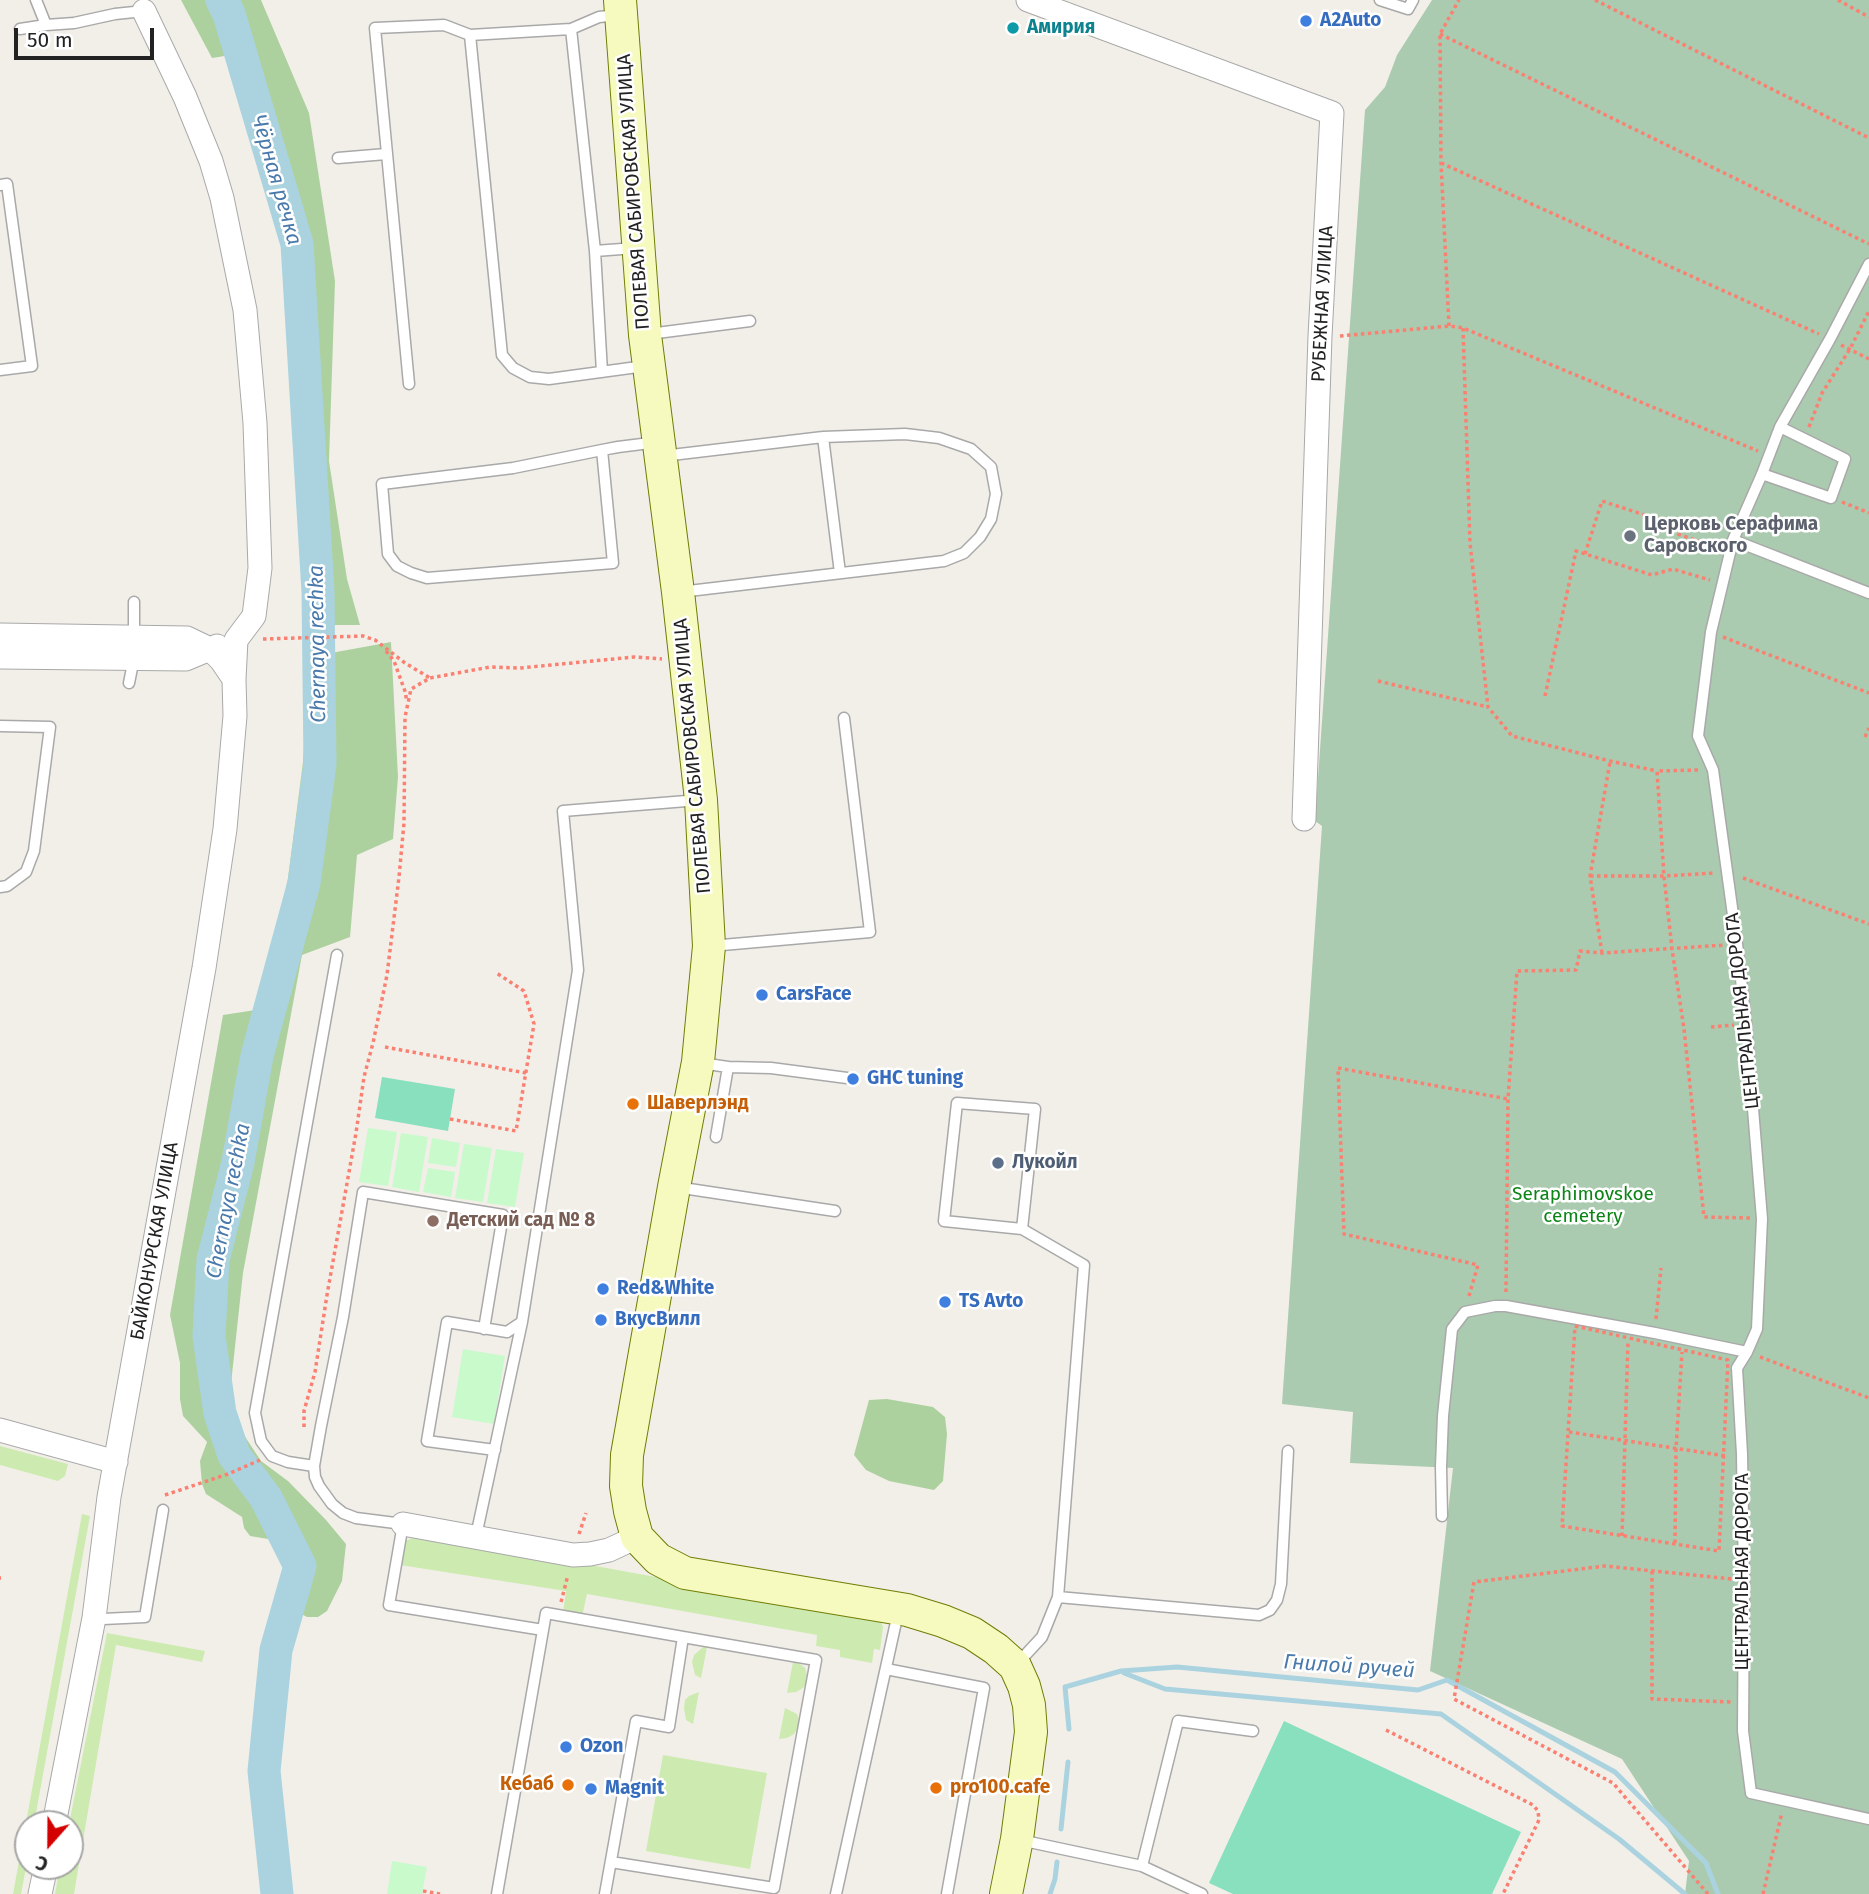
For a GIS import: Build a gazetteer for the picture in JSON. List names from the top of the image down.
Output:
{
  "streets": {
    "street": ["ПОЛЕВАЯ САБИРОВСКАЯ УЛИЦА", "РУБЕЖНАЯ УЛИЦА", "БАЙКОНУРСКАЯ УЛИЦА"],
    "lane": ["ЦЕНТРАЛЬНАЯ ДОРОГА"]
  },
  "water": ["Чёрная речка", "Chernaya rechka", "Гнилой ручей"],
  "parks": ["Seraphimovskoe cemetery"],
  "places": [
    "A2Auto",
    "Амирия",
    "Церковь Серафима Саровского",
    "CarsFace",
    "GHC tuning",
    "Шаверлэнд",
    "Лукойл",
    "Детский сад № 8",
    "Red&White",
    "TS Avto",
    "ВкусВилл",
    "Ozon",
    "Кебаб",
    "pro100.cafe",
    "Magnit"
  ],
  "scale_bar": "50 m",
  "north": "bottom"
}
